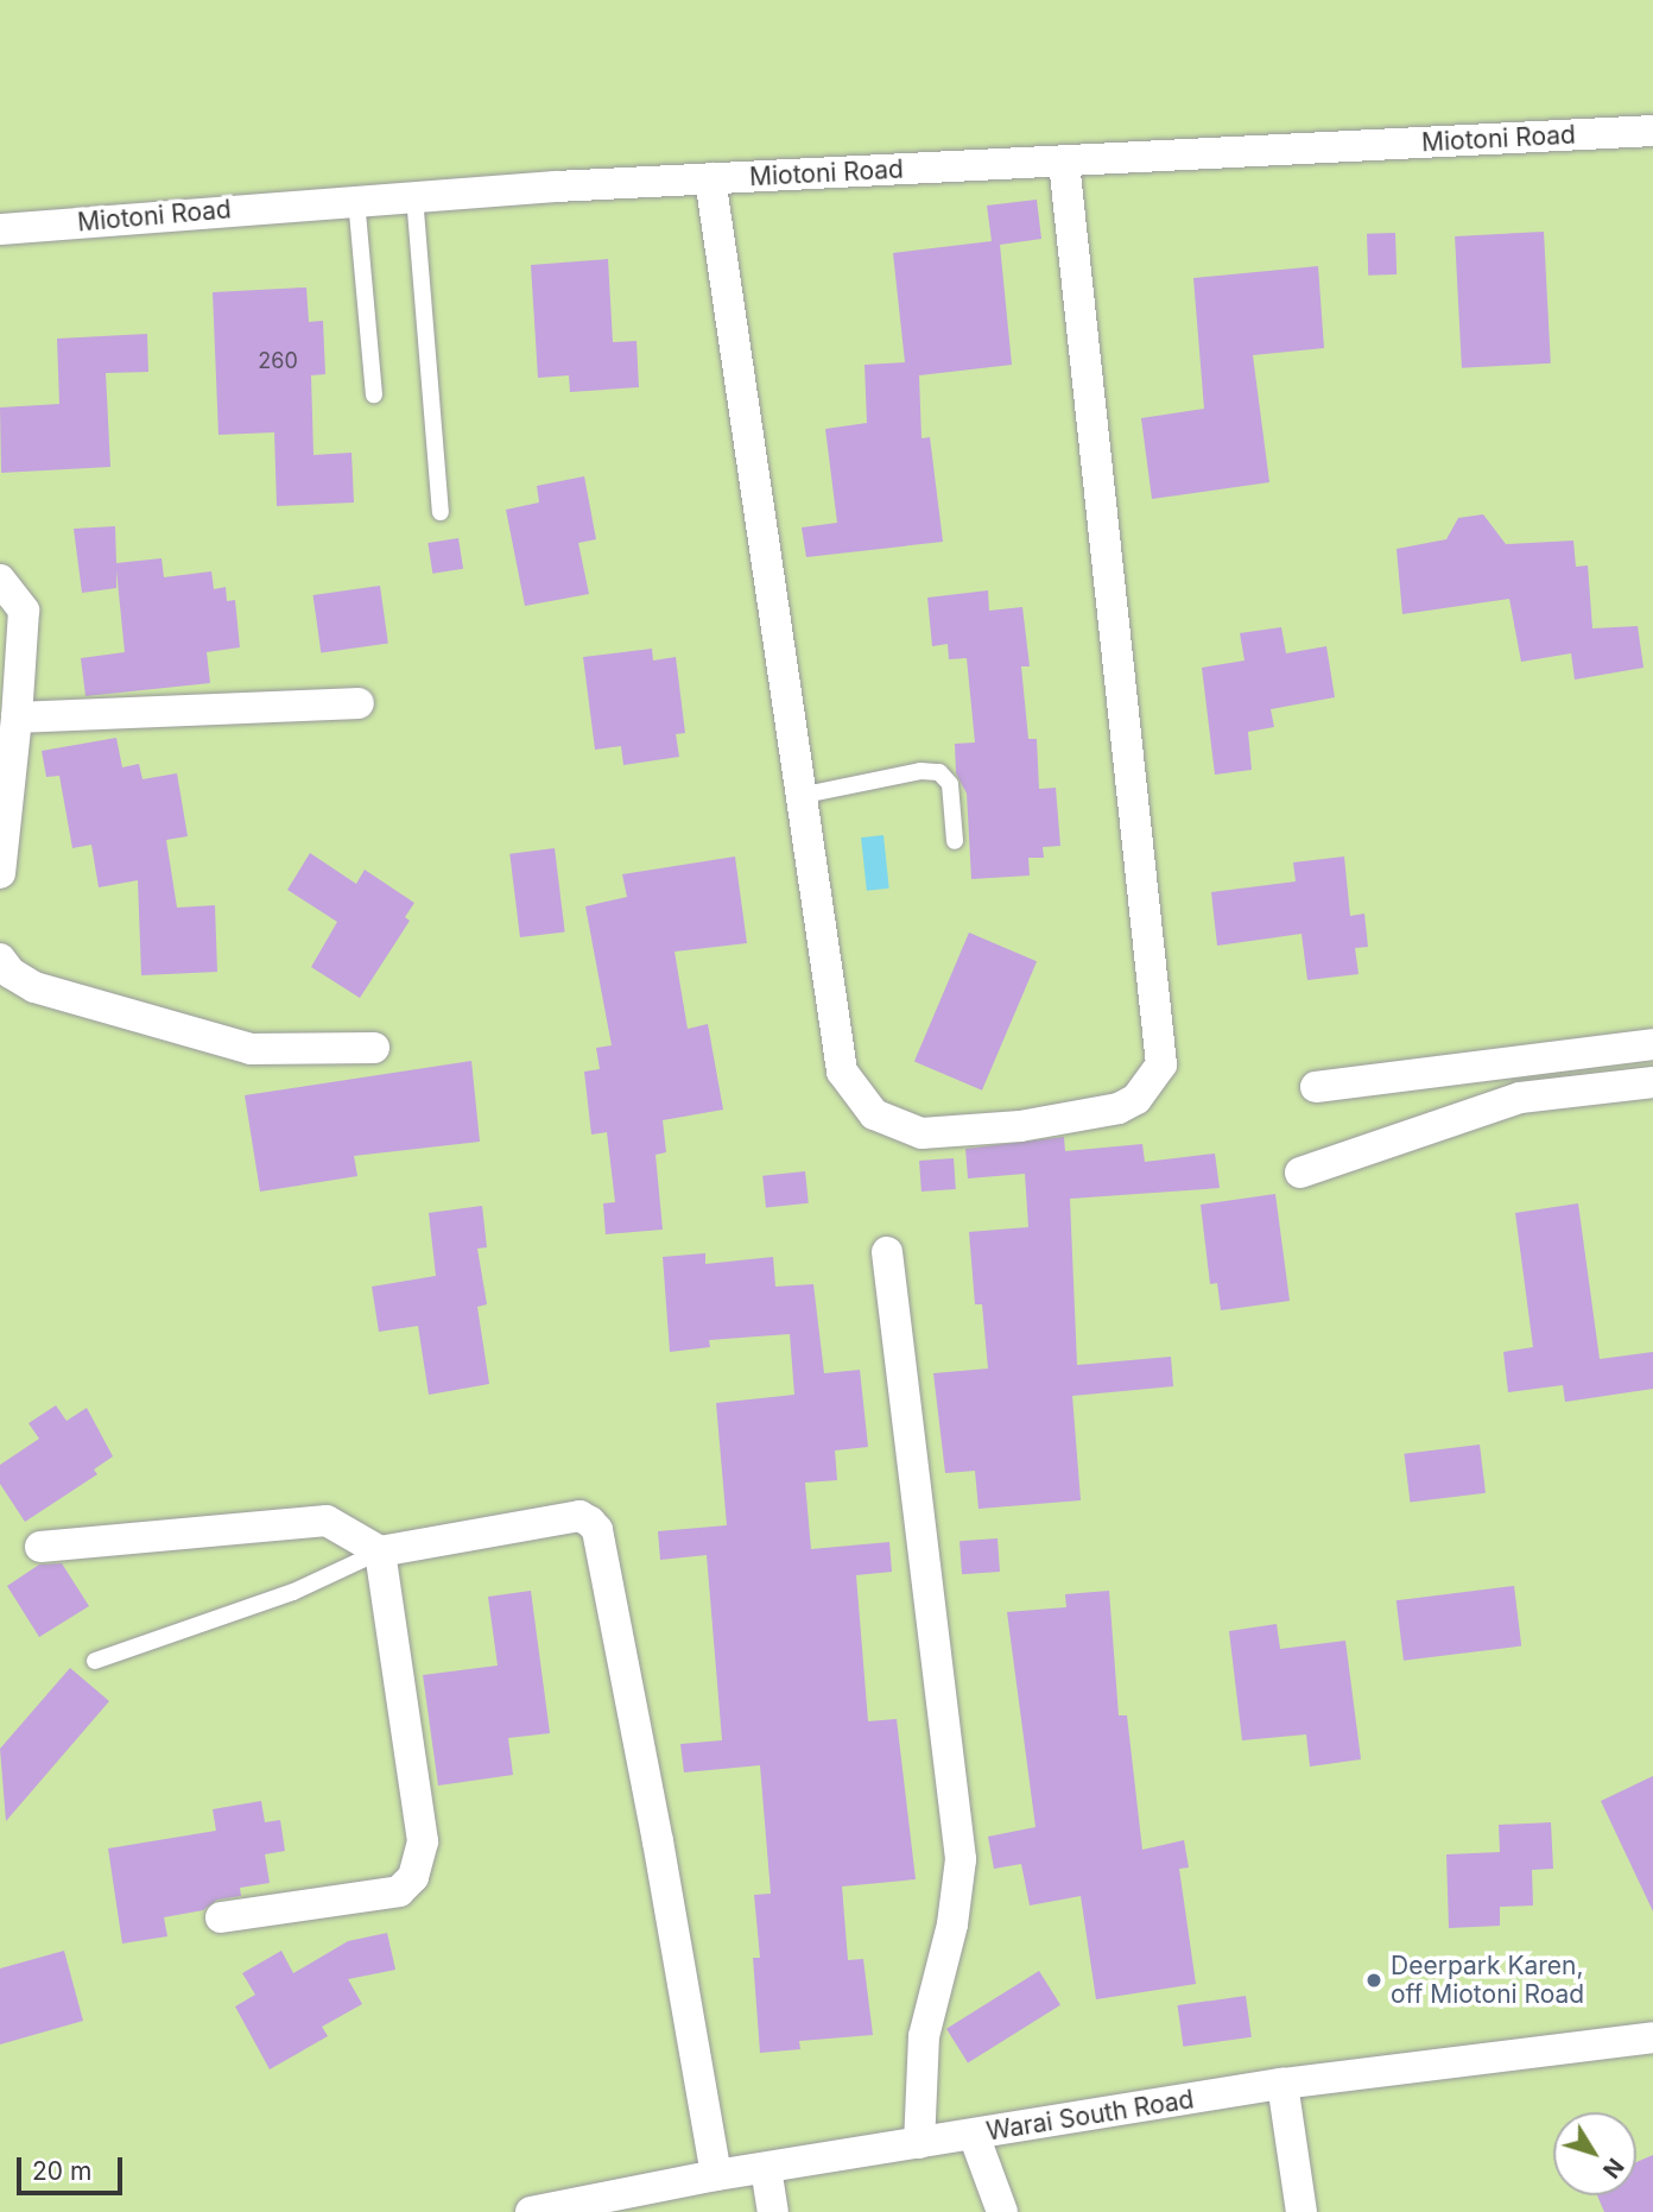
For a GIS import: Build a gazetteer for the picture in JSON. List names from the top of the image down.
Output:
{
  "streets": {
    "street": ["Miotoni Road", "Warai South Road"]
  },
  "places": ["Deerpark Karen, off Miotoni Road"],
  "house_numbers": ["260"],
  "scale_bar": "20 m",
  "north": "bottom right"
}
